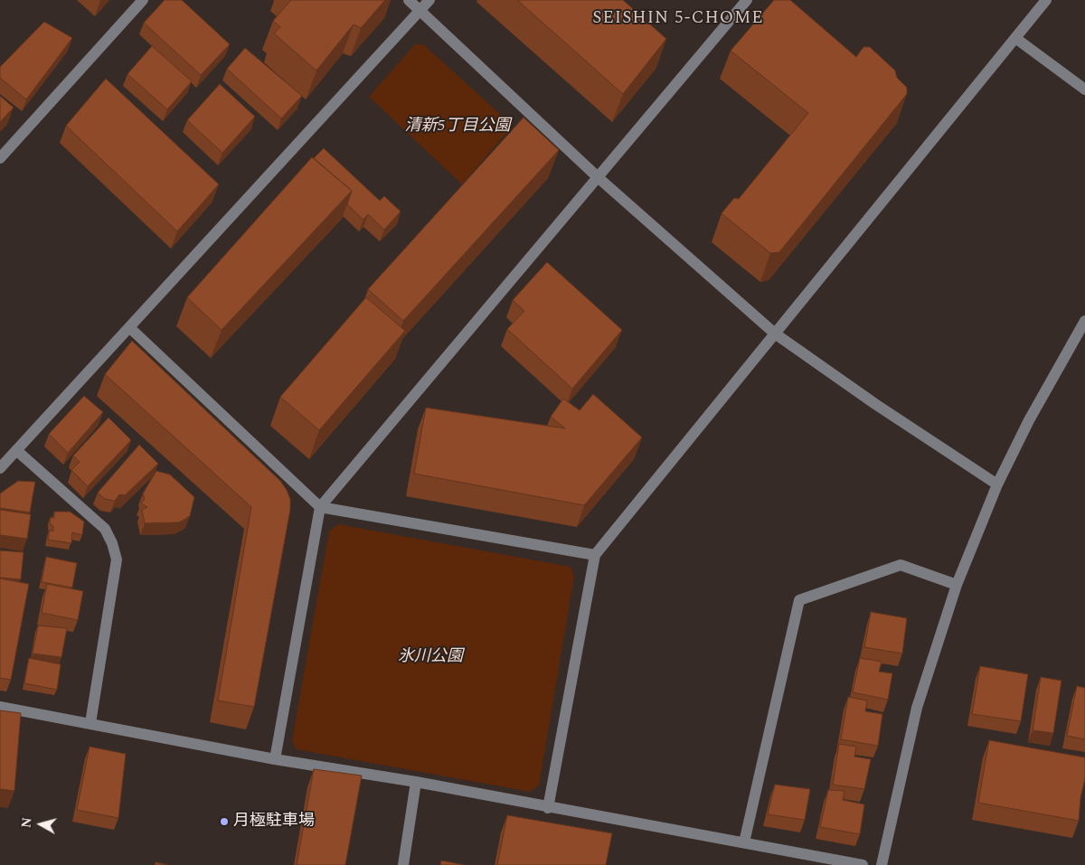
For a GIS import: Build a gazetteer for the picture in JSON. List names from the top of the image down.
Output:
{
  "districts": ["SEISHIN 5-CHOME"],
  "parks": ["清新5丁目公園", "氷川公園"],
  "places": ["月極駐車場"],
  "north": "left"
}
